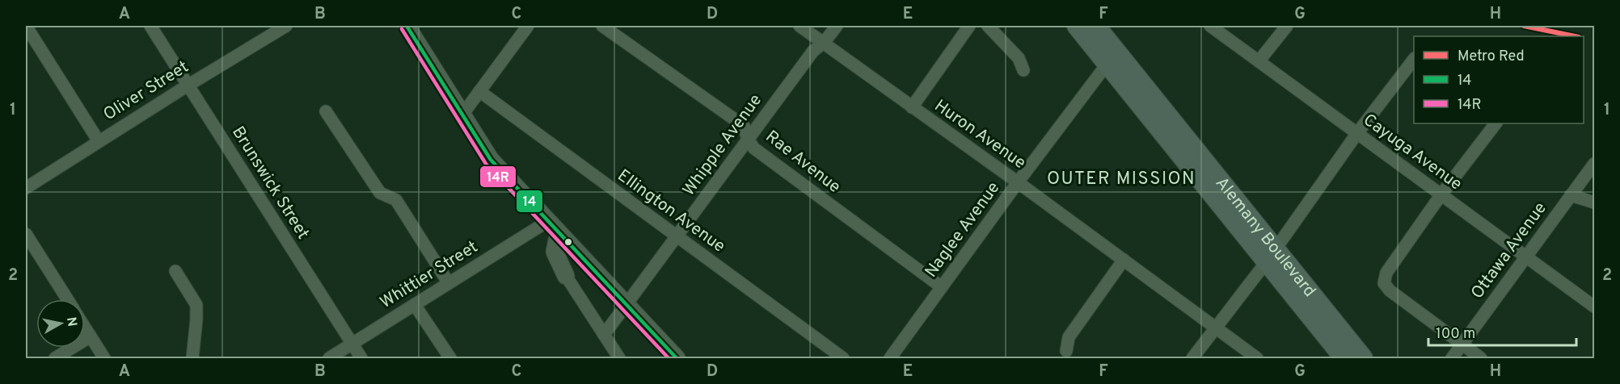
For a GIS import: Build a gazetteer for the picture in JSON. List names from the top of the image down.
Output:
{
  "streets": {
    "main road": ["Alemany Boulevard"],
    "street": [
      "Oliver Street",
      "Huron Avenue",
      "Whipple Avenue",
      "Cayuga Avenue",
      "Rae Avenue",
      "Brunswick Street",
      "Ellington Avenue",
      "Naglee Avenue",
      "Ottawa Avenue",
      "Whittier Street"
    ]
  },
  "crossings": [
    ["Oliver Street", "Brunswick Street"],
    ["Huron Avenue", "Whipple Avenue"],
    ["Huron Avenue", "Naglee Avenue"],
    ["Whipple Avenue", "Rae Avenue"],
    ["Whipple Avenue", "Ellington Avenue"],
    ["Cayuga Avenue", "Ottawa Avenue"],
    ["Rae Avenue", "Naglee Avenue"],
    ["Brunswick Street", "Whittier Street"],
    ["Naglee Avenue", "Alemany Boulevard"]
  ],
  "districts": ["OUTER MISSION"],
  "lines": ["metro line Red", "transit line 14", "transit line 14R"],
  "legend": ["Metro Red", "14", "14R"],
  "scale_bar": "100 m",
  "north": "right",
  "grid": {
    "columns": [
      "A",
      "B",
      "C",
      "D",
      "E",
      "F",
      "G",
      "H"
    ],
    "rows": ["1", "2"]
  }
}
